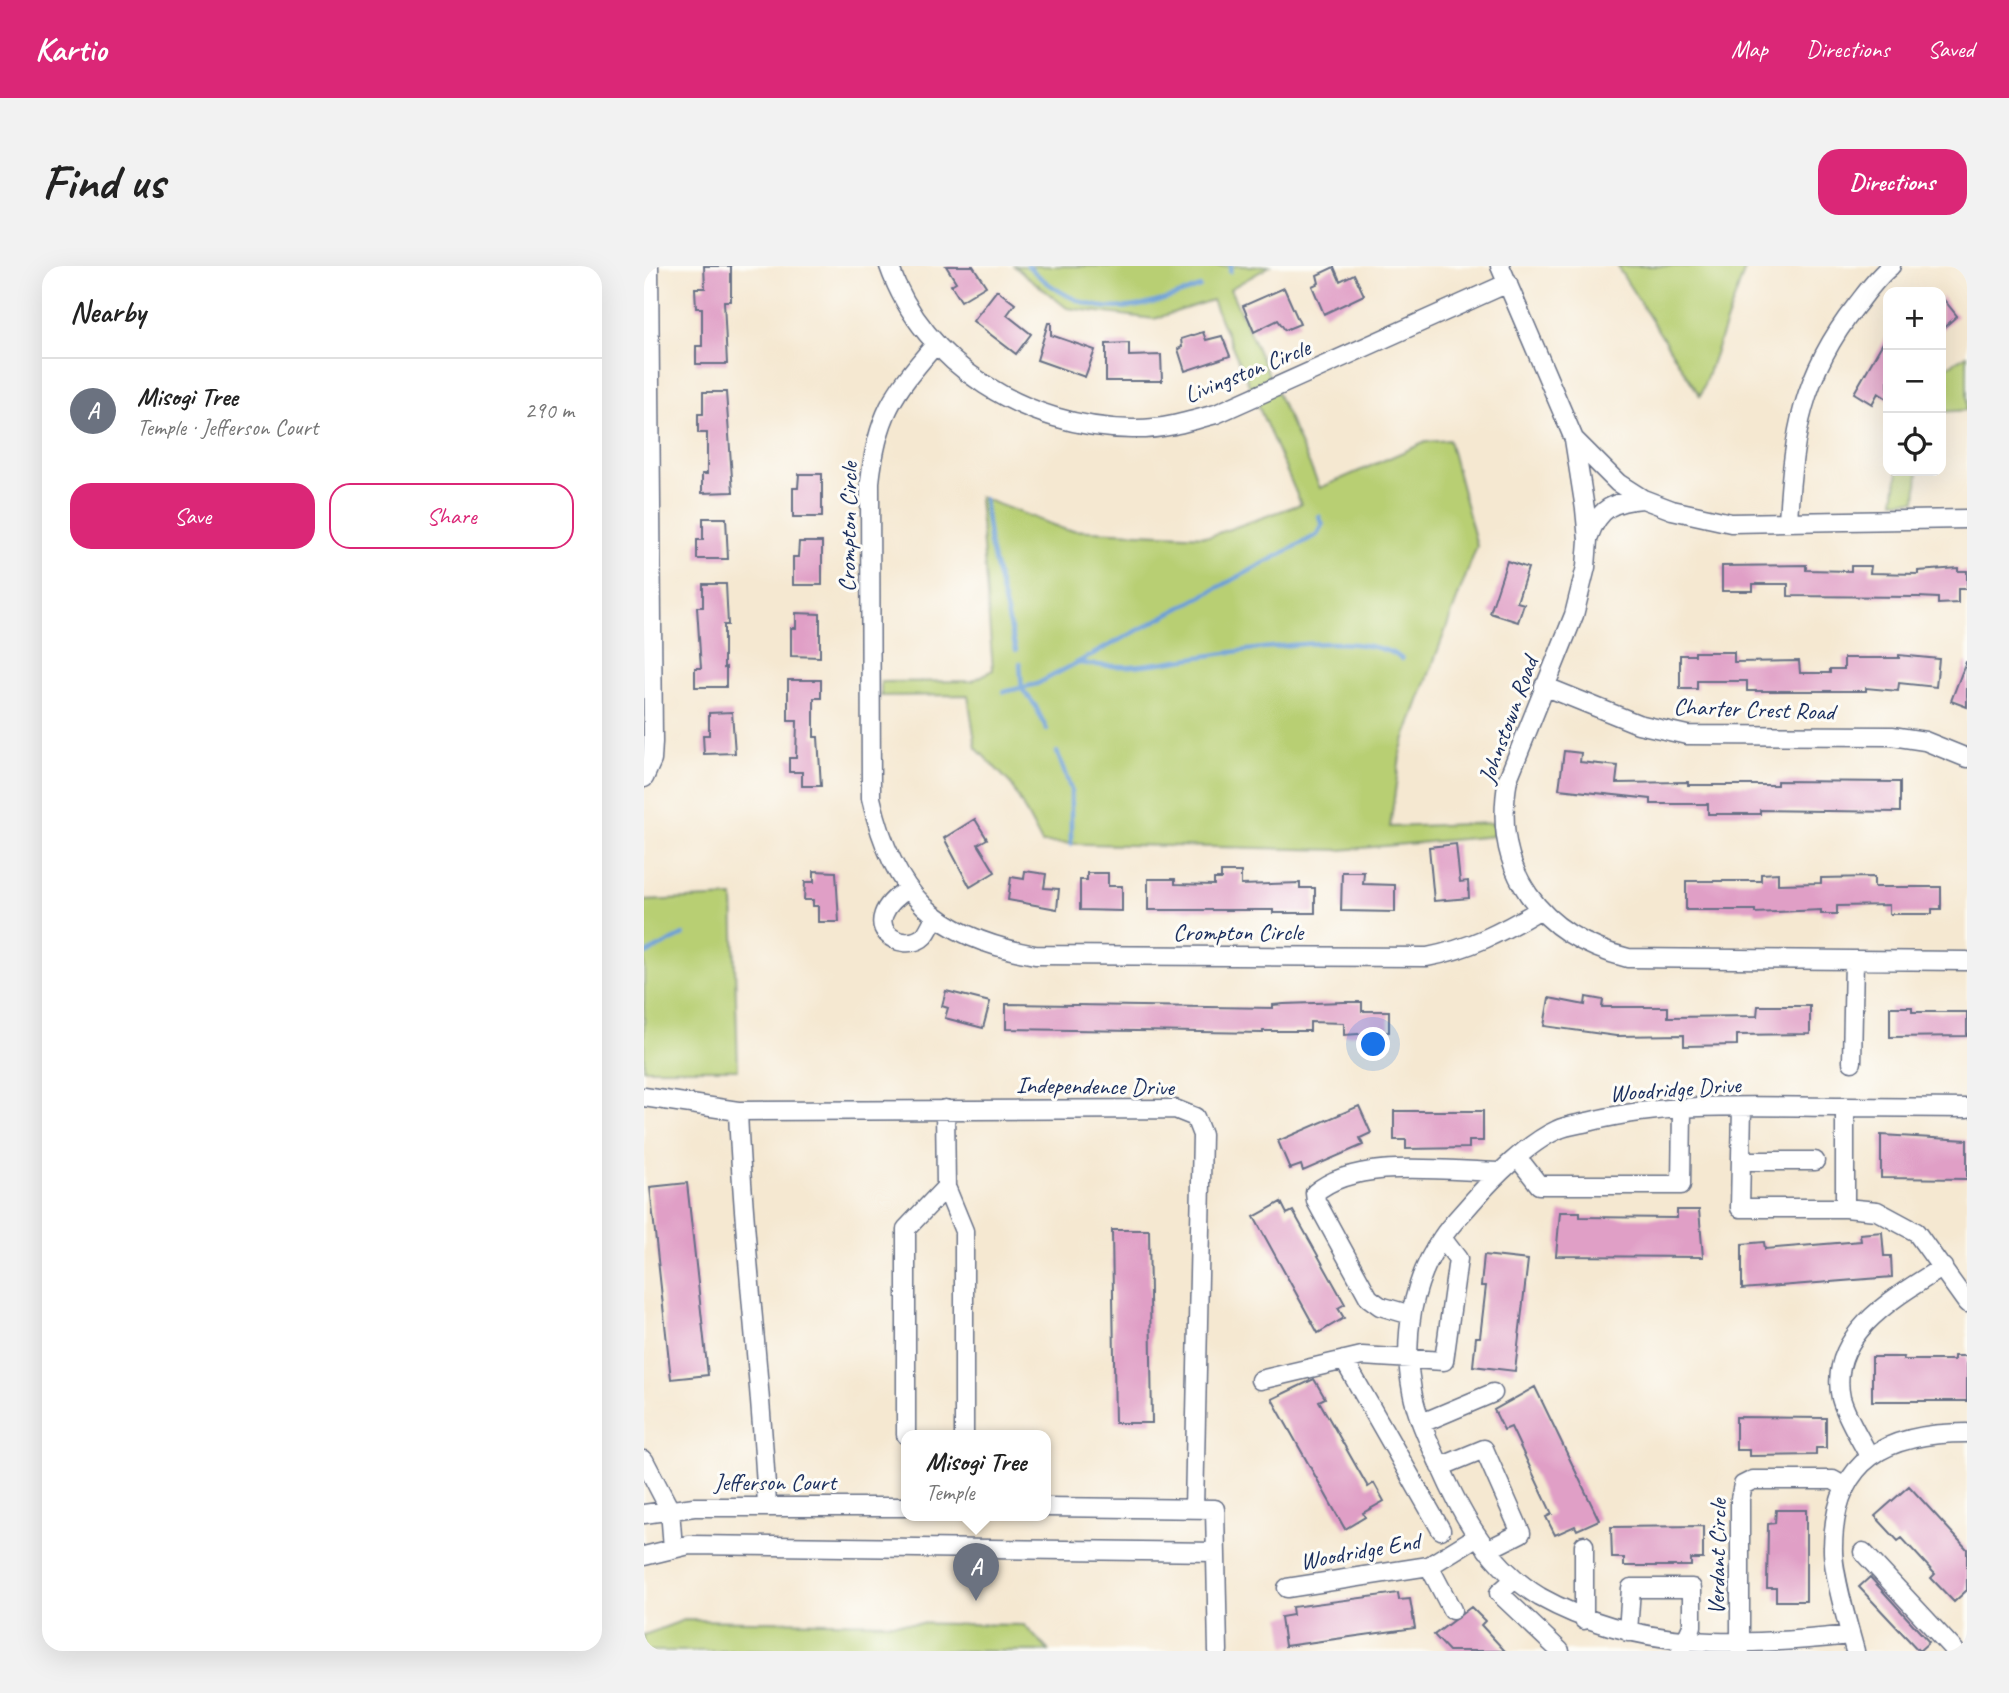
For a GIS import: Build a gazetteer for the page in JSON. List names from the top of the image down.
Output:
{
  "streets": {
    "street": [
      "Livingston Circle",
      "Crompton Circle",
      "Charter Crest Road",
      "Johnstown Road",
      "Independence Drive",
      "Woodridge Drive",
      "Jefferson Court",
      "Woodridge End",
      "Verdant Circle"
    ]
  },
  "crossings": [
    ["Livingston Circle", "Crompton Circle"],
    ["Crompton Circle", "Johnstown Road"],
    ["Charter Crest Road", "Johnstown Road"],
    ["Woodridge Drive", "Woodridge End"],
    ["Woodridge Drive", "Verdant Circle"]
  ],
  "page": {
    "header": "Kartio",
    "nav": ["Map", "Directions", "Saved"],
    "buttons": [
      "Directions",
      ["Save", "Share"]
    ],
    "title": "Find us",
    "heading": "Nearby",
    "map_buttons": ["+", "−"],
    "list": [
      {
        "mark": "A",
        "name": "Misogi Tree",
        "note": "Temple · Jefferson Court",
        "value": "290 m"
      }
    ],
    "popup": ["Misogi Tree", "Temple"],
    "pins": "A"
  }
}
